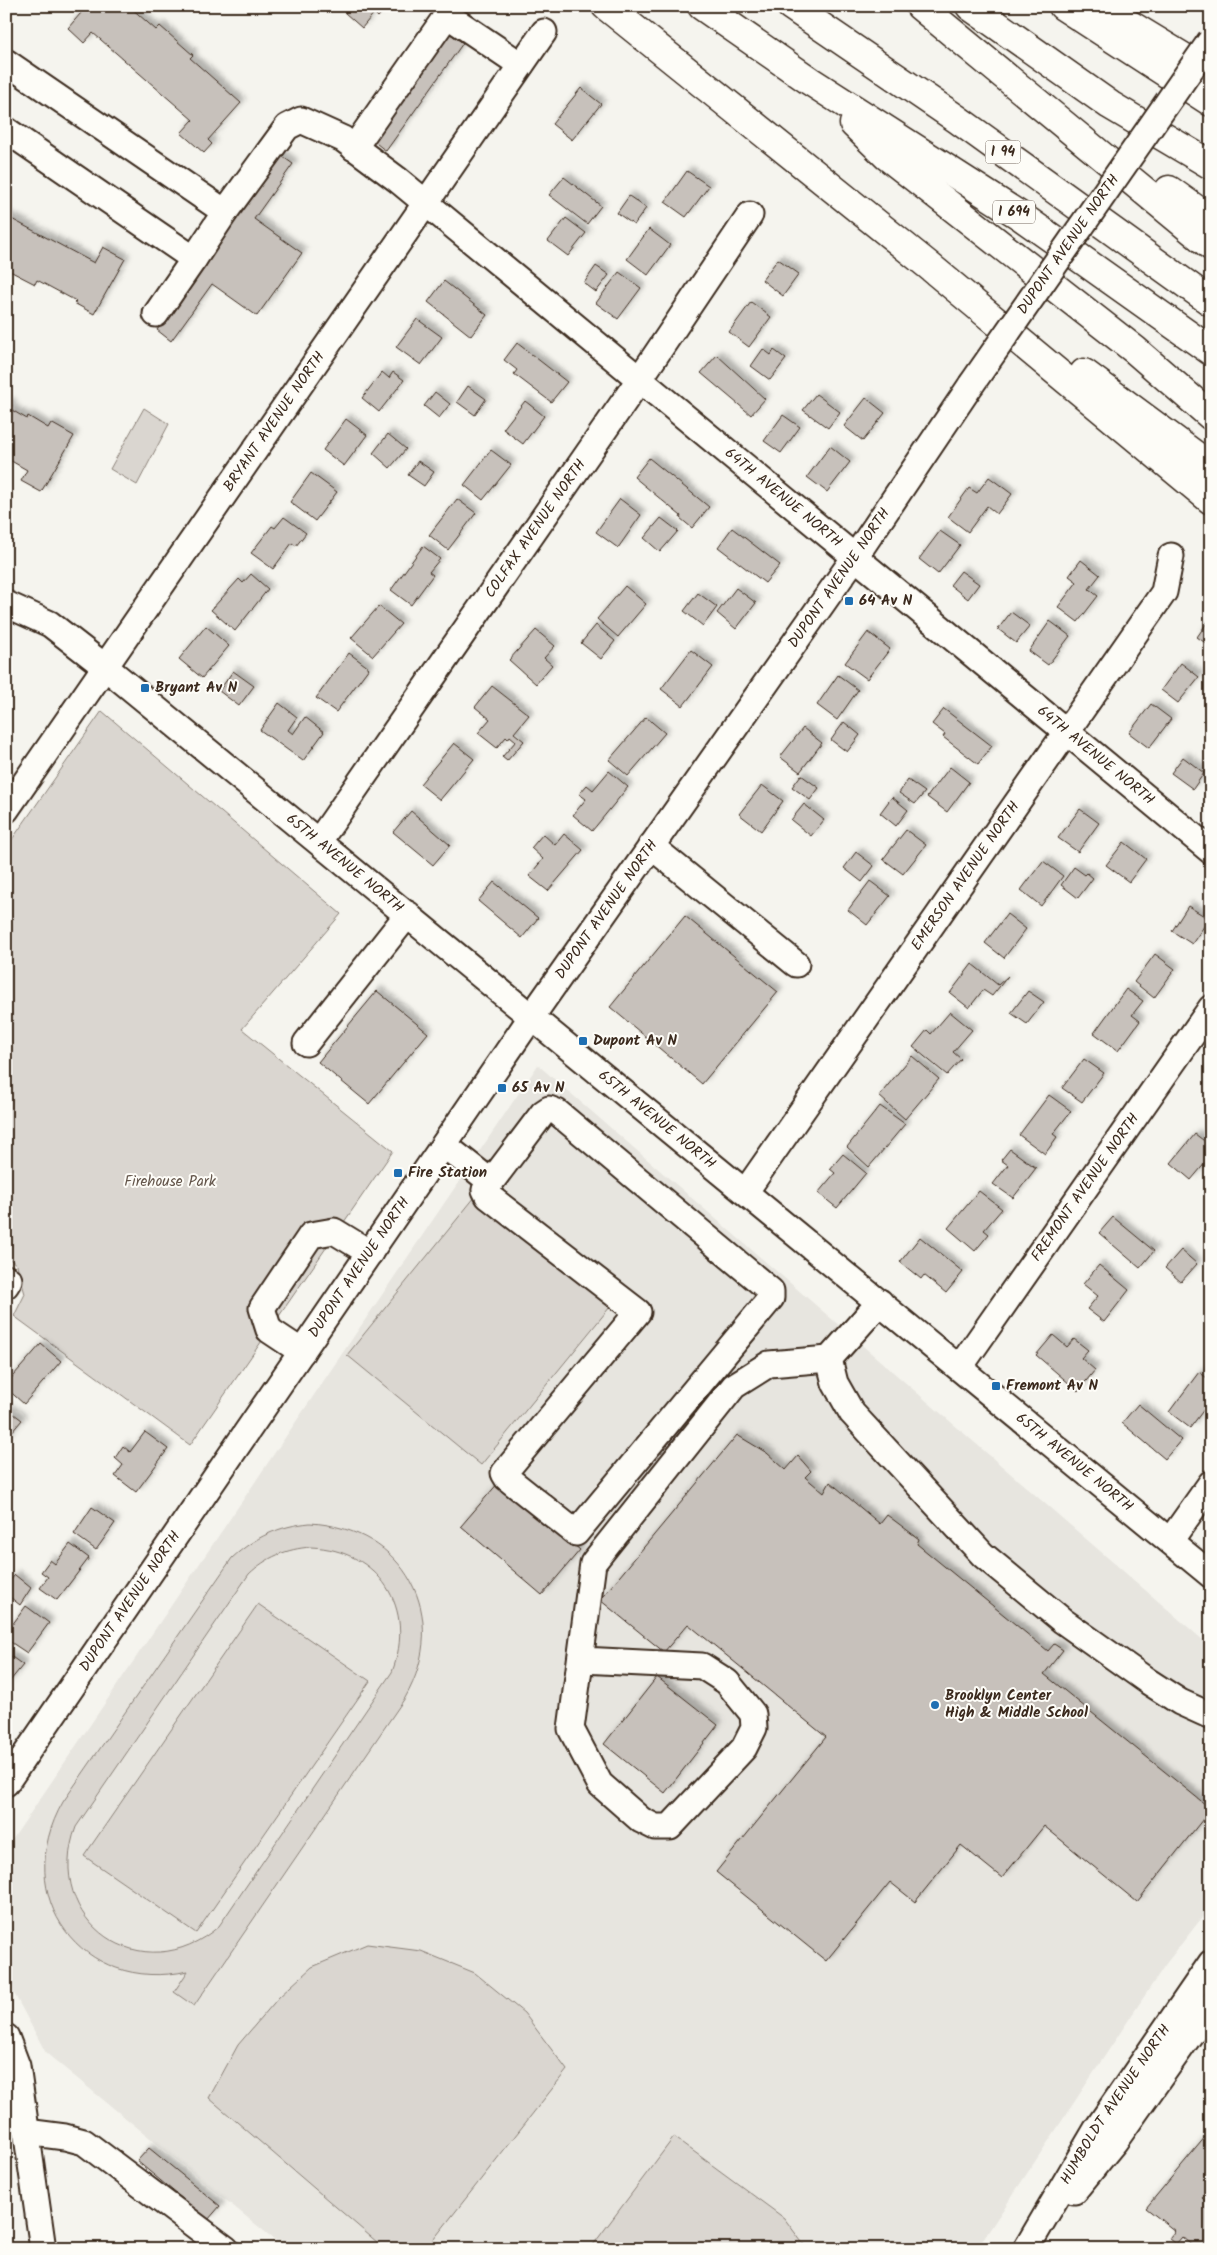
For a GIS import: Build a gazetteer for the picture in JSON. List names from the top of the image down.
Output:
{
  "streets": {
    "highway": ["I 94", "I 694"],
    "street": [
      "DUPONT AVENUE NORTH",
      "BRYANT AVENUE NORTH",
      "64TH AVENUE NORTH",
      "COLFAX AVENUE NORTH",
      "65TH AVENUE NORTH",
      "EMERSON AVENUE NORTH",
      "FREMONT AVENUE NORTH",
      "HUMBOLDT AVENUE NORTH"
    ]
  },
  "crossings": [
    ["DUPONT AVENUE NORTH", "64TH AVENUE NORTH"],
    ["DUPONT AVENUE NORTH", "65TH AVENUE NORTH"],
    ["BRYANT AVENUE NORTH", "64TH AVENUE NORTH"],
    ["BRYANT AVENUE NORTH", "65TH AVENUE NORTH"],
    ["64TH AVENUE NORTH", "COLFAX AVENUE NORTH"],
    ["64TH AVENUE NORTH", "EMERSON AVENUE NORTH"],
    ["COLFAX AVENUE NORTH", "65TH AVENUE NORTH"],
    ["65TH AVENUE NORTH", "EMERSON AVENUE NORTH"],
    ["65TH AVENUE NORTH", "FREMONT AVENUE NORTH"]
  ],
  "parks": ["Firehouse Park"],
  "places": {
    "transit": [
      "64 Av N",
      "Bryant Av N",
      "Dupont Av N",
      "65 Av N",
      "Fire Station",
      "Fremont Av N"
    ],
    "other": ["Brooklyn Center High & Middle School"]
  }
}
